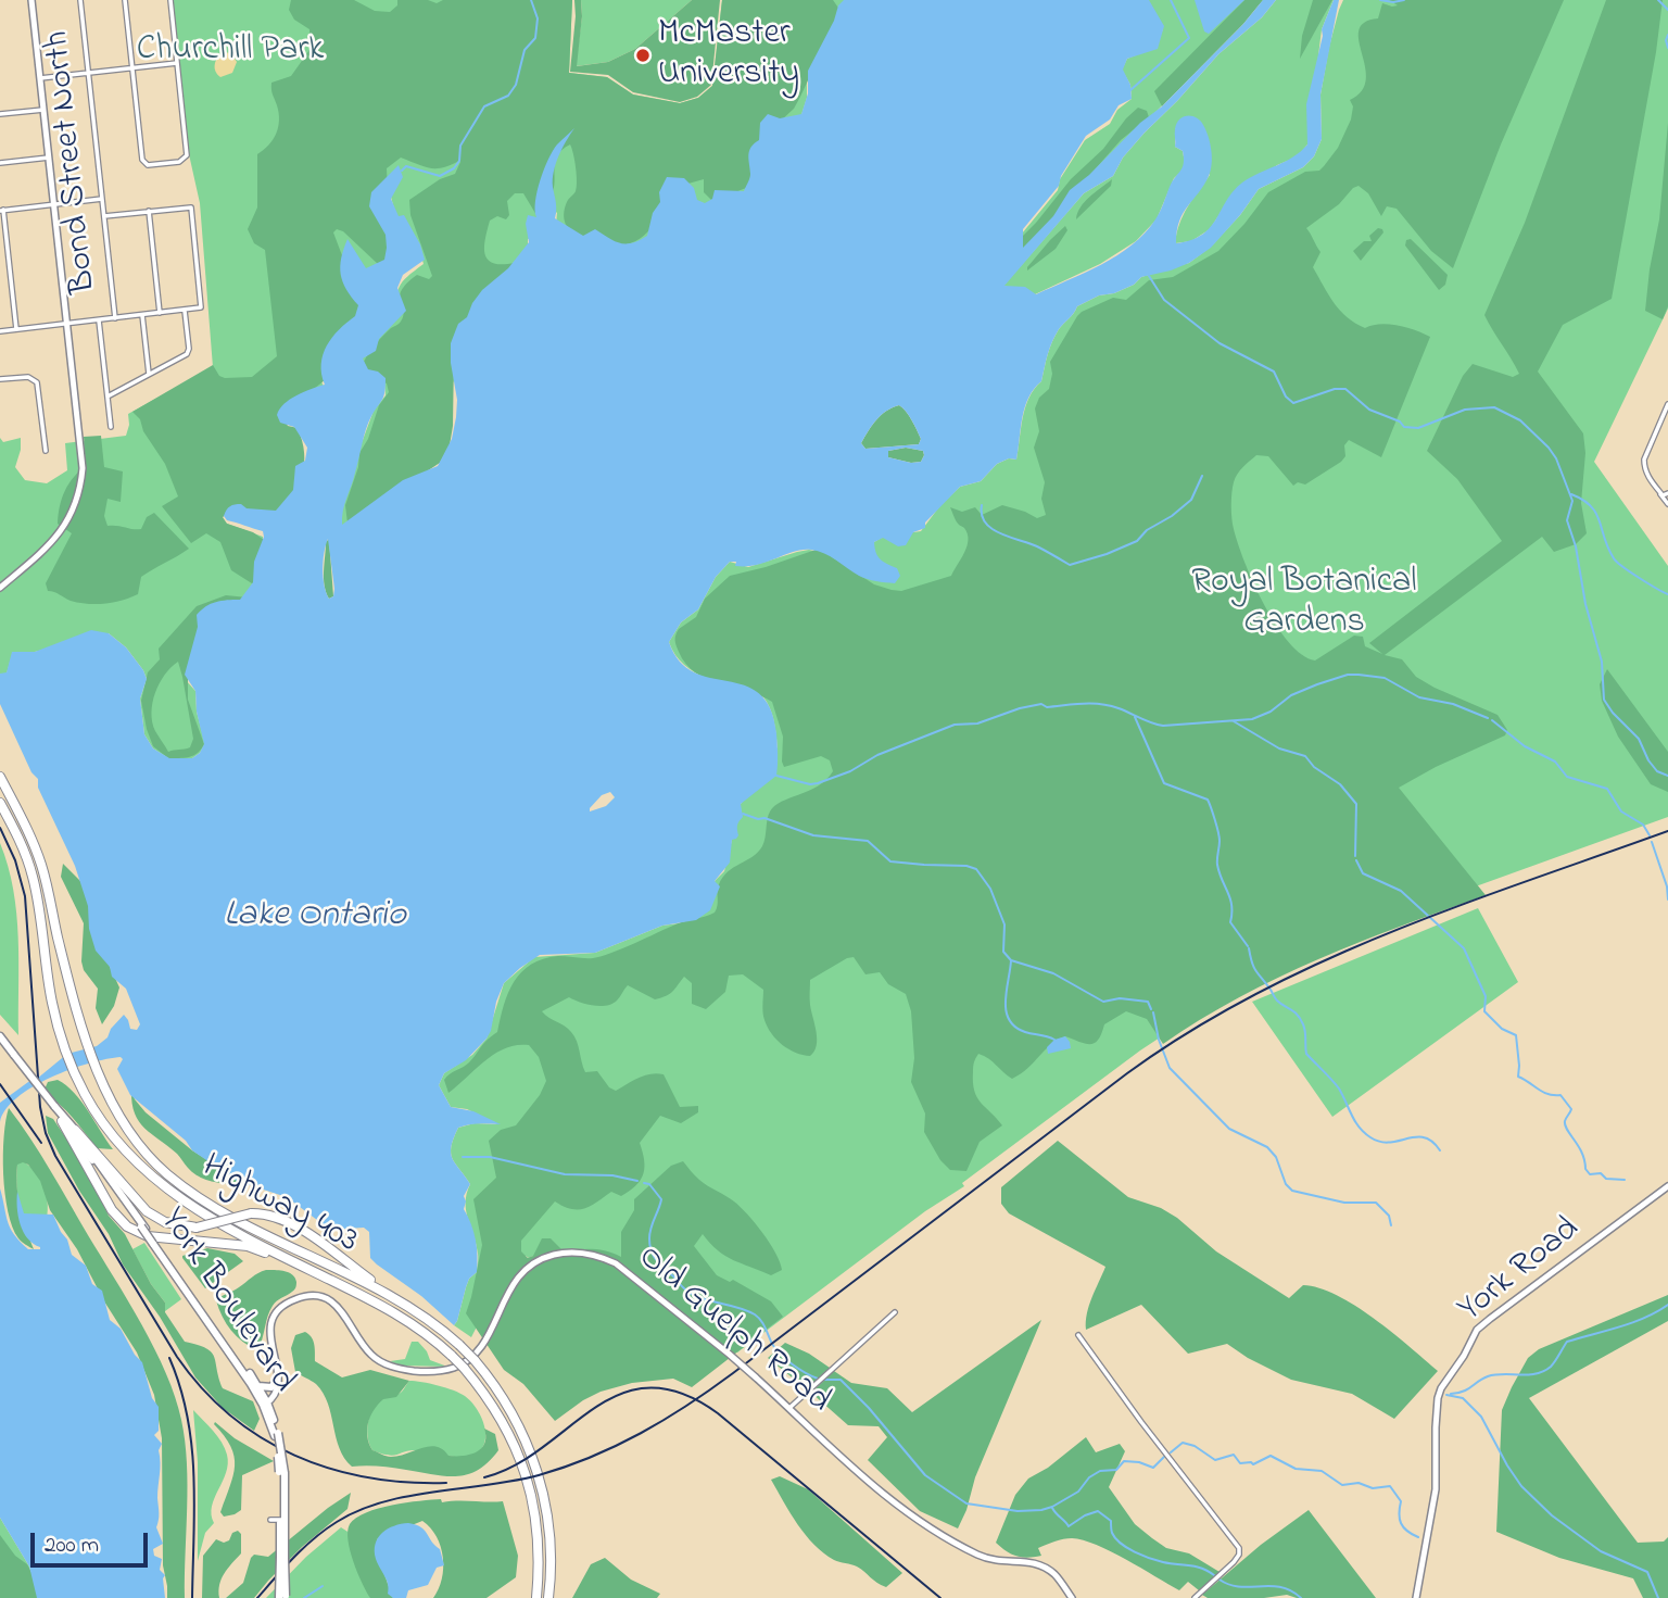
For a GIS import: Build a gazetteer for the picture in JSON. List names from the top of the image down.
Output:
{
  "streets": {
    "highway": ["Highway 403"],
    "main road": ["York Boulevard"],
    "street": ["Bond Street North", "York Road", "Old Guelph Road"]
  },
  "water": ["Lake Ontario"],
  "parks": ["Churchill Park", "Royal Botanical Gardens"],
  "places": ["McMaster University"],
  "scale_bar": "200 m"
}
